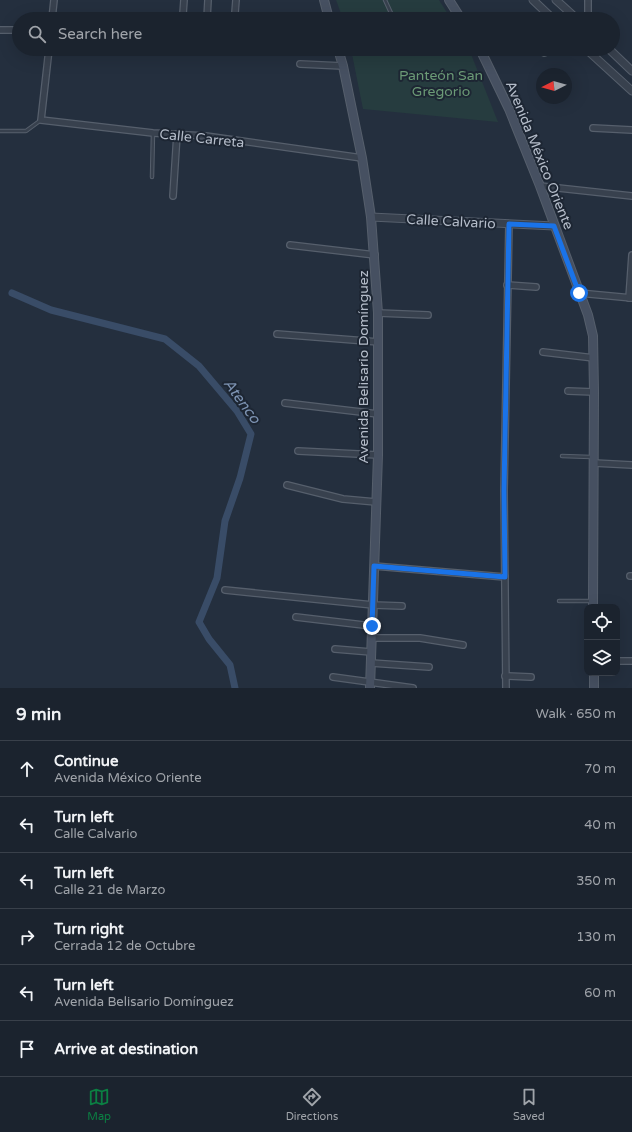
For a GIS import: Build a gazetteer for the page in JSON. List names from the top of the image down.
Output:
{
  "streets": {
    "main road": ["Avenida México Oriente", "Avenida Belisario Domínguez"],
    "street": ["Calle Carreta", "Calle Calvario"]
  },
  "crossings": [
    ["Calle Carreta", "Avenida Belisario Domínguez"],
    ["Avenida México Oriente", "Calle Calvario"],
    ["Calle Calvario", "Avenida Belisario Domínguez"]
  ],
  "water": ["Atenco"],
  "parks": ["Panteón San Gregorio"],
  "north": "left",
  "page": {
    "search": "Search here",
    "heading": ["9 min", "Walk · 650 m"],
    "list": [
      ["Continue", "Avenida México Oriente", "70 m"],
      ["Turn left", "Calle Calvario", "40 m"],
      ["Turn left", "Calle 21 de Marzo", "350 m"],
      ["Turn right", "Cerrada 12 de Octubre", "130 m"],
      ["Turn left", "Avenida Belisario Domínguez", "60 m"],
      "Arrive at destination"
    ],
    "nav": ["Map", "Directions", "Saved"]
  }
}
